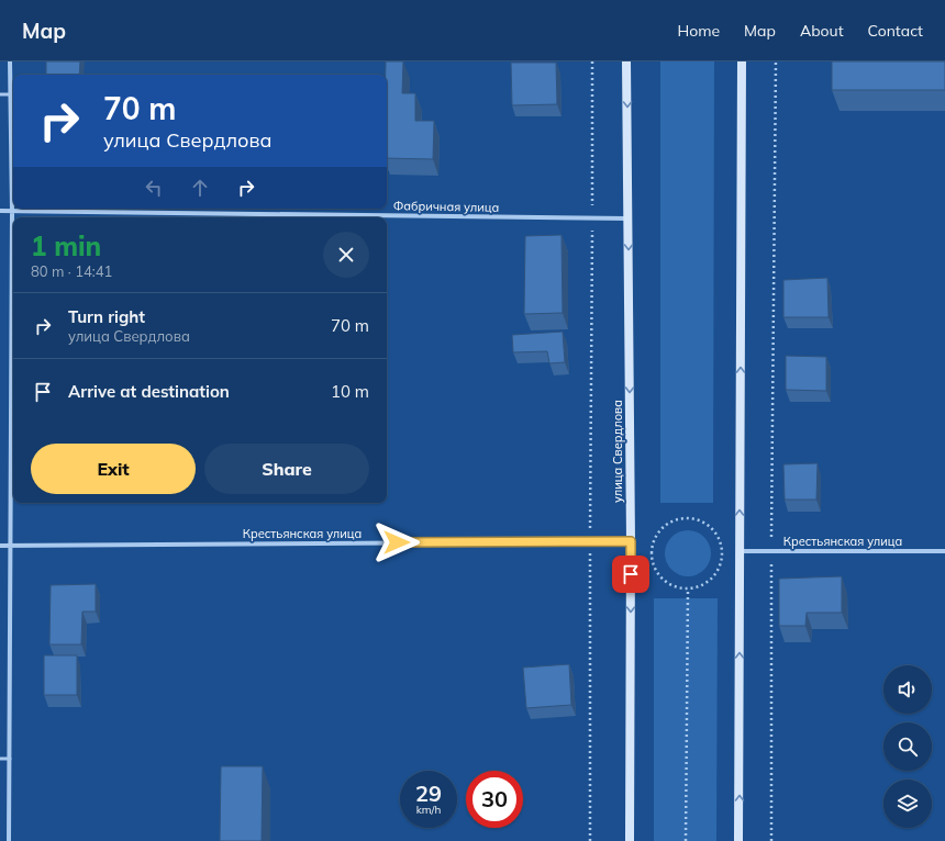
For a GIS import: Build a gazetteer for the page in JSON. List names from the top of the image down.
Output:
{
  "streets": {
    "main road": ["улица Свердлова"],
    "street": ["Фабричная улица", "Крестьянская улица"]
  },
  "crossings": [
    ["Фабричная улица", "улица Свердлова"],
    ["улица Свердлова", "Крестьянская улица"]
  ],
  "one_way": ["улица Свердлова"],
  "page": {
    "header": "Map",
    "nav": [
      "Home",
      "Map",
      "About",
      "Contact"
    ],
    "turn": ["70 m", "улица Свердлова"],
    "heading": ["1 min", "80 m · 14:41"],
    "list": [
      {
        "name": "Turn right",
        "note": "улица Свердлова",
        "value": "70 m"
      },
      {
        "name": "Arrive at destination",
        "value": "10 m"
      }
    ],
    "buttons": ["Exit", "Share"],
    "speed": "29 km/h",
    "limit": "30"
  }
}
